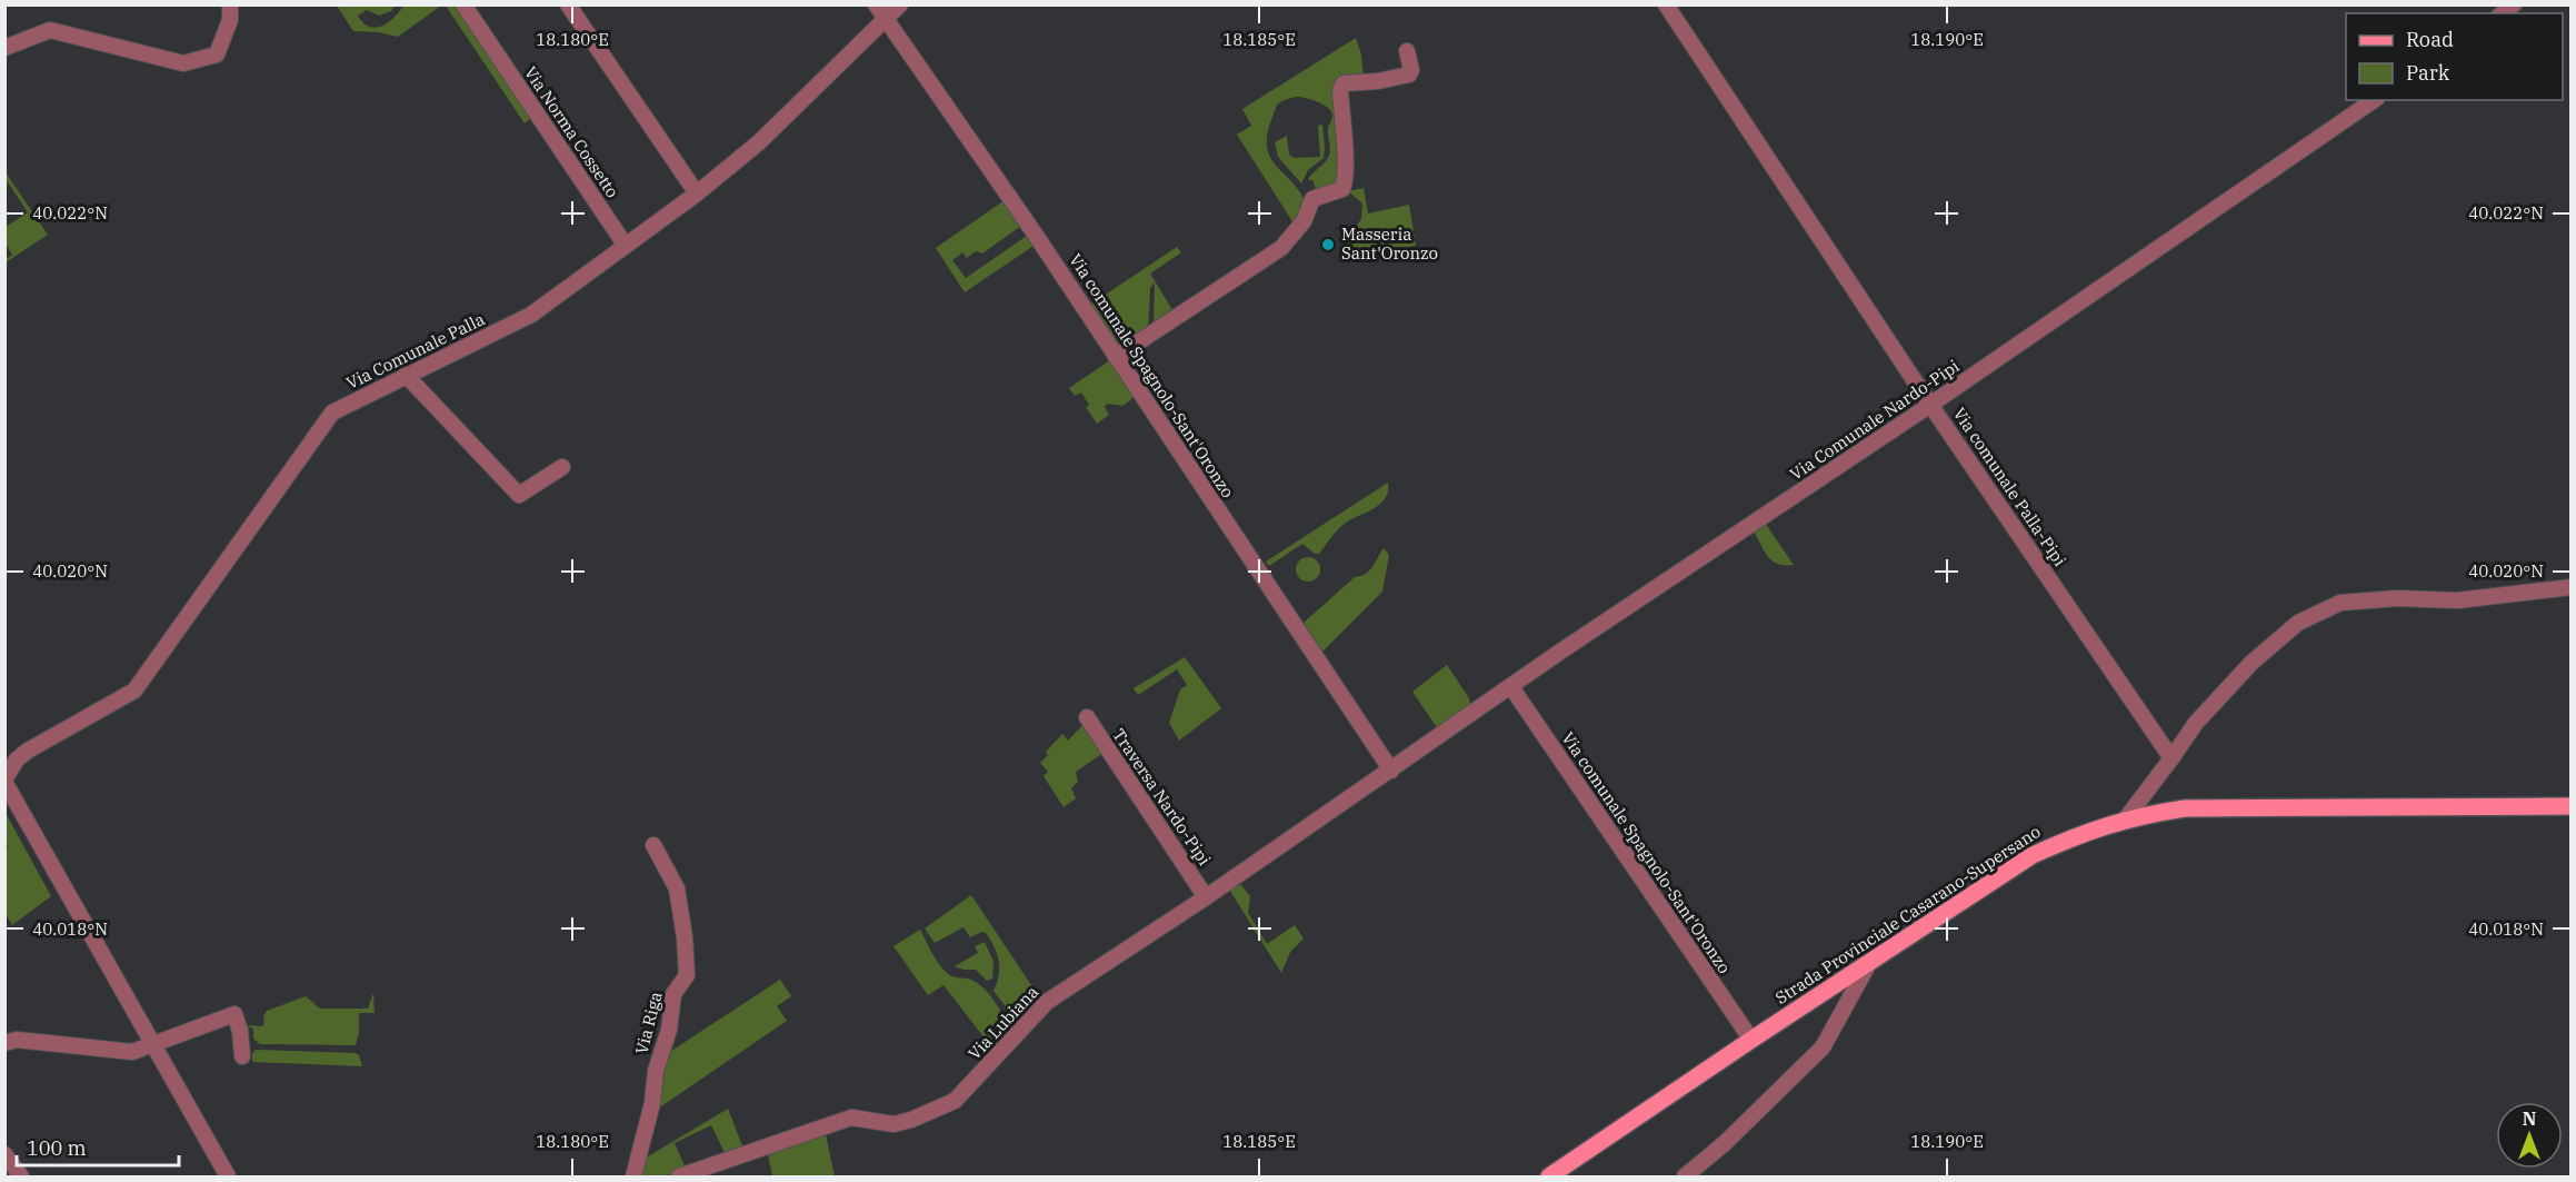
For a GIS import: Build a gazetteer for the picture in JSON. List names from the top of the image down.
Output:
{
  "streets": {
    "main road": ["Strada Provinciale Casarano-Supersano"],
    "street": [
      "Via Norma Cossetto",
      "Via Comunale Palla",
      "Via comunale Spagnolo-Sant'Oronzo",
      "Via Comunale Nardo-Pipi",
      "Via comunale Palla-Pipi",
      "Traversa Nardo-Pipi",
      "Via Riga",
      "Via Lubiana"
    ]
  },
  "crossings": [
    ["Via Norma Cossetto", "Via Comunale Palla"],
    ["Via Comunale Palla", "Via comunale Spagnolo-Sant'Oronzo"],
    ["Via comunale Spagnolo-Sant'Oronzo", "Via Comunale Nardo-Pipi"],
    ["Via comunale Spagnolo-Sant'Oronzo", "Strada Provinciale Casarano-Supersano"],
    ["Via comunale Spagnolo-Sant'Oronzo", "Via Lubiana"],
    ["Via Comunale Nardo-Pipi", "Via comunale Palla-Pipi"],
    ["Via Comunale Nardo-Pipi", "Via Lubiana"],
    ["Traversa Nardo-Pipi", "Via Lubiana"]
  ],
  "places": ["Masseria Sant'Oronzo"],
  "legend": ["Road", "Park"],
  "scale_bar": "100 m",
  "north": "top",
  "coordinates": [
    "18.180°E",
    "18.185°E",
    "18.190°E",
    "40.022°N",
    "40.020°N",
    "40.018°N"
  ]
}
